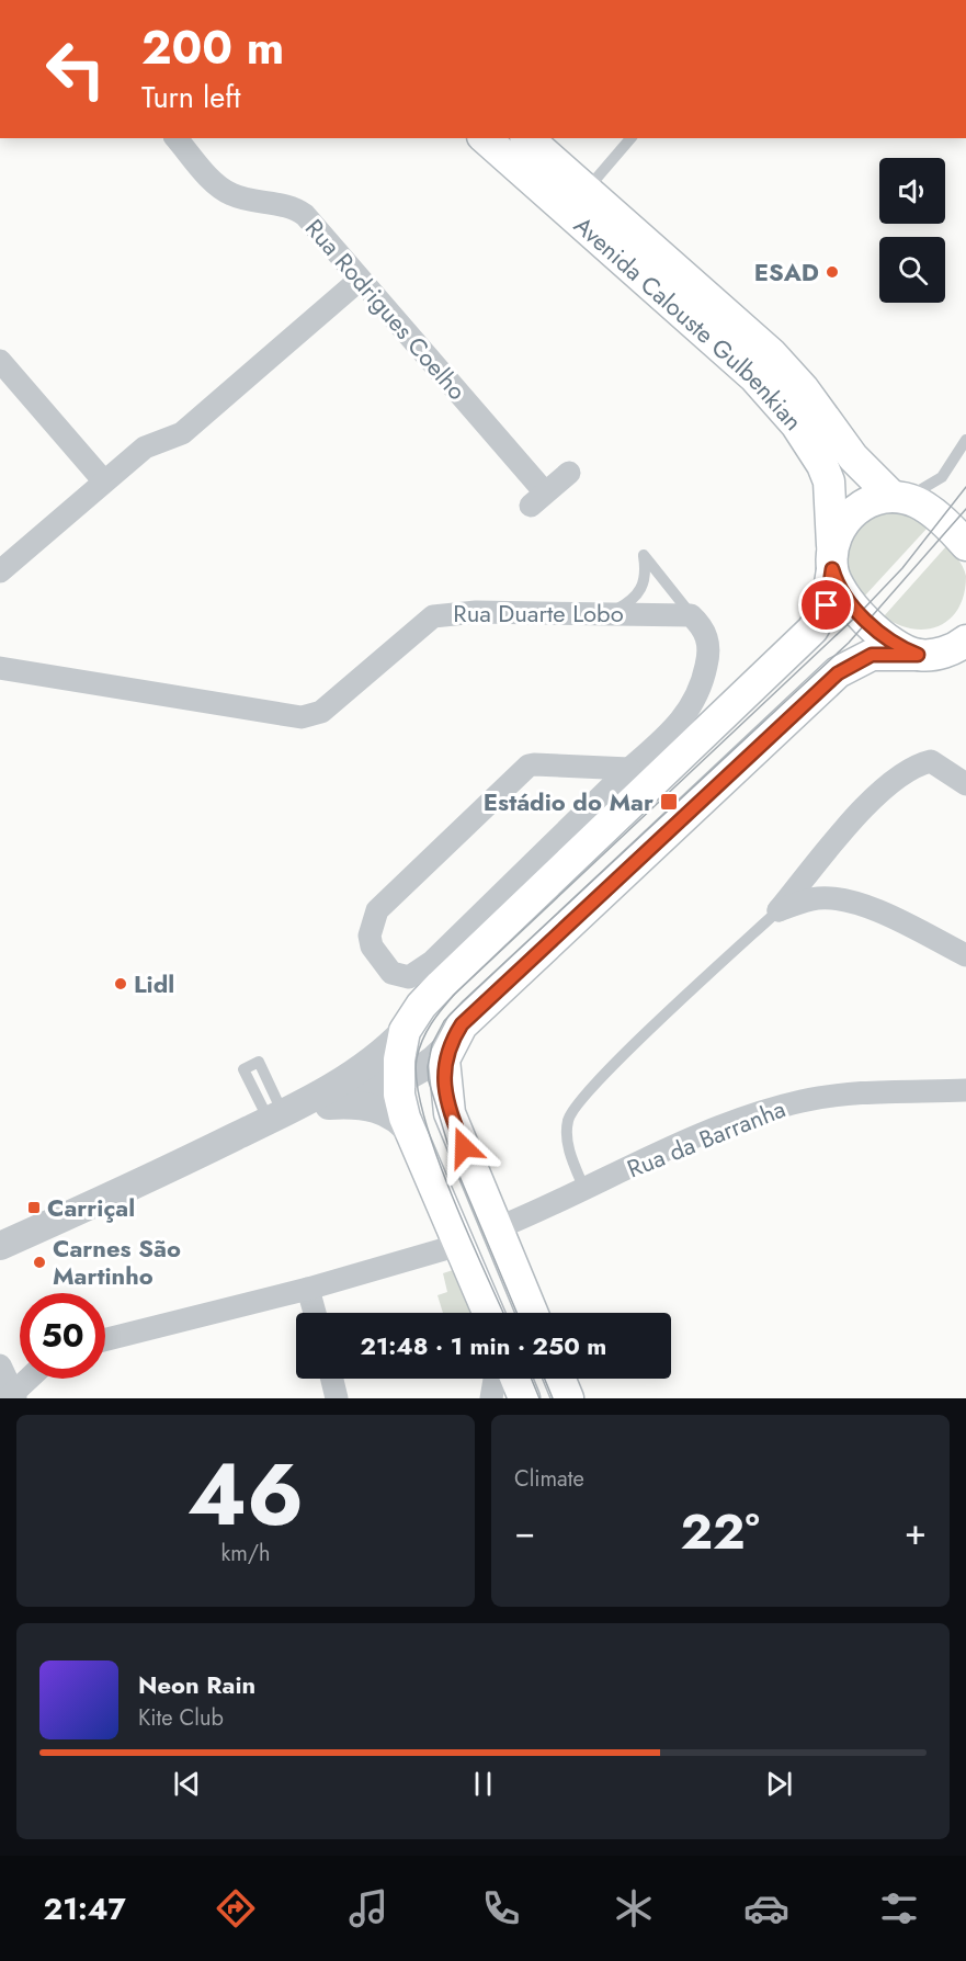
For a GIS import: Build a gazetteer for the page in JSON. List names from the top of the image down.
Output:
{
  "streets": {
    "main road": ["Avenida Calouste Gulbenkian"],
    "street": ["Rua Rodrigues Coelho", "Rua Duarte Lobo", "Rua da Barranha"]
  },
  "places": {
    "other": ["ESAD", "Lidl", "Carnes São Martinho"],
    "transit": ["Estádio do Mar", "Carriçal"]
  },
  "page": {
    "turn": ["200 m", "Turn left"],
    "limit": "50",
    "trip": "21:48 · 1 min · 250 m",
    "tile": [
      ["46", "km/h"],
      "Climate"
    ],
    "heat": ["−", "22°", "+"],
    "song": ["Neon Rain", "Kite Club"],
    "tabs": "21:47"
  }
}
